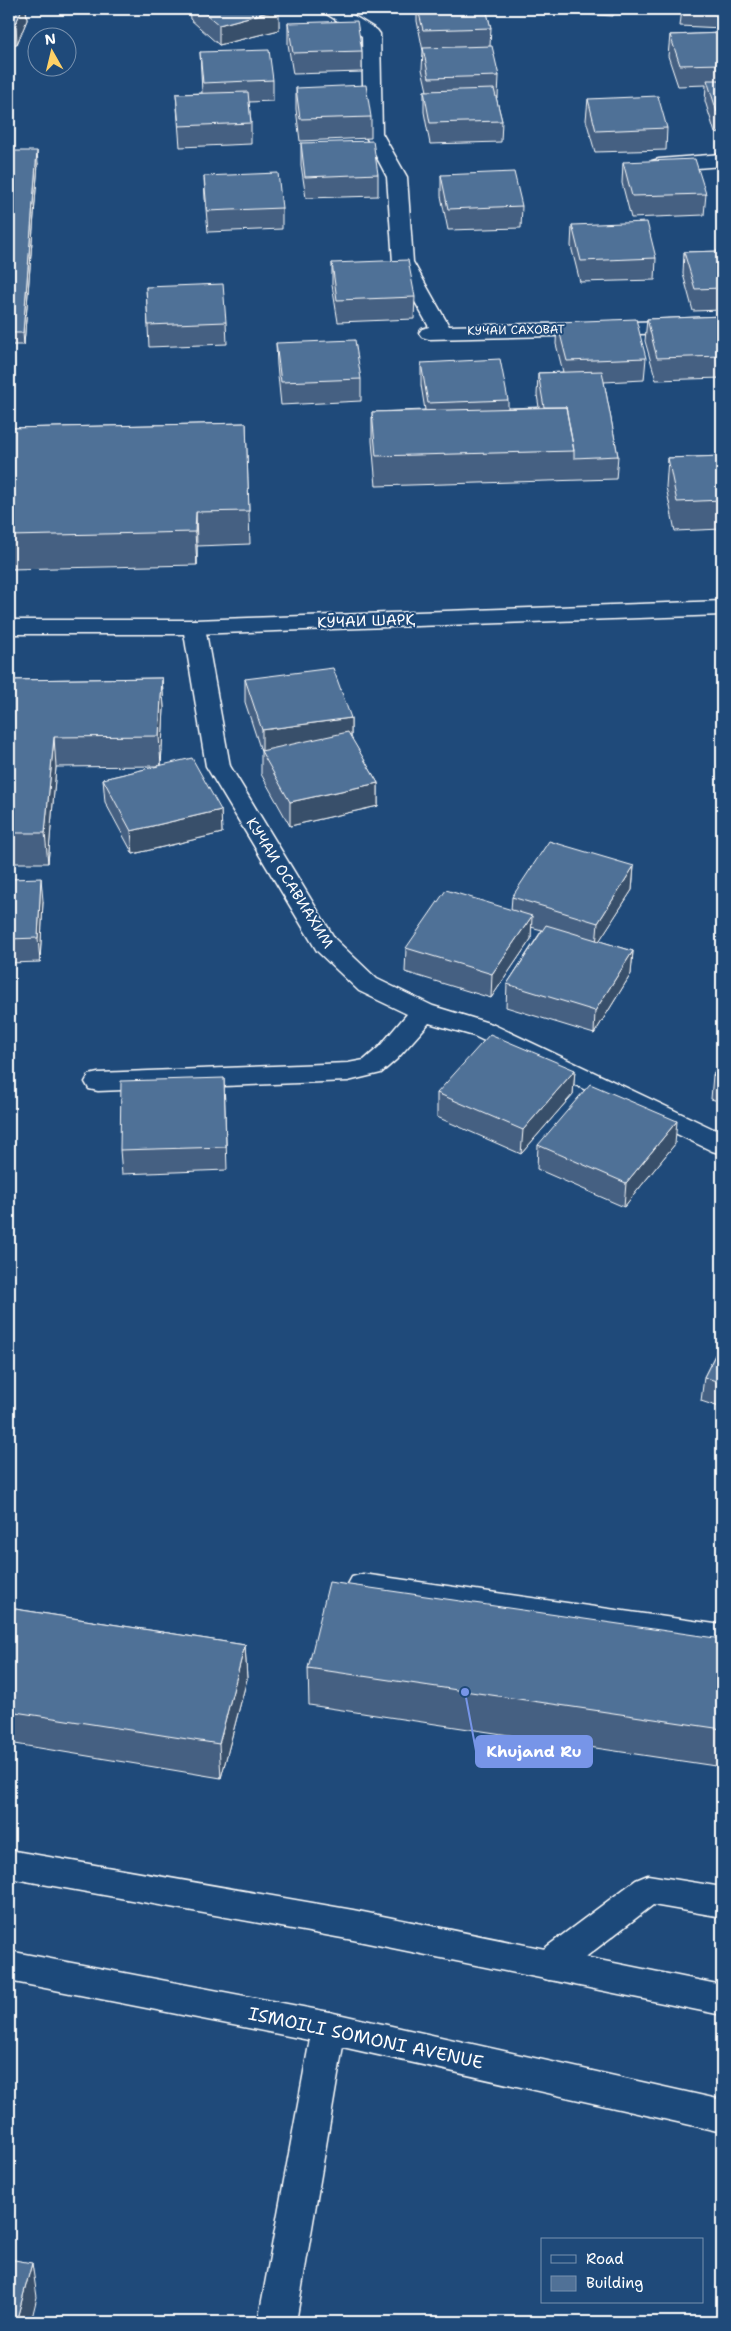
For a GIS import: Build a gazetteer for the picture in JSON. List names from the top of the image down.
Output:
{
  "streets": {
    "street": [
      "КУЧАИ САХОВАТ",
      "КӮЧАИ ШАРҚ",
      "КУЧАИ ОСАВИАХИМ",
      "ISMOILI SOMONI AVENUE"
    ]
  },
  "crossings": [
    ["КӮЧАИ ШАРҚ", "КУЧАИ ОСАВИАХИМ"]
  ],
  "places": ["Khujand Ru"],
  "legend": ["Road", "Building"],
  "north": "top"
}
